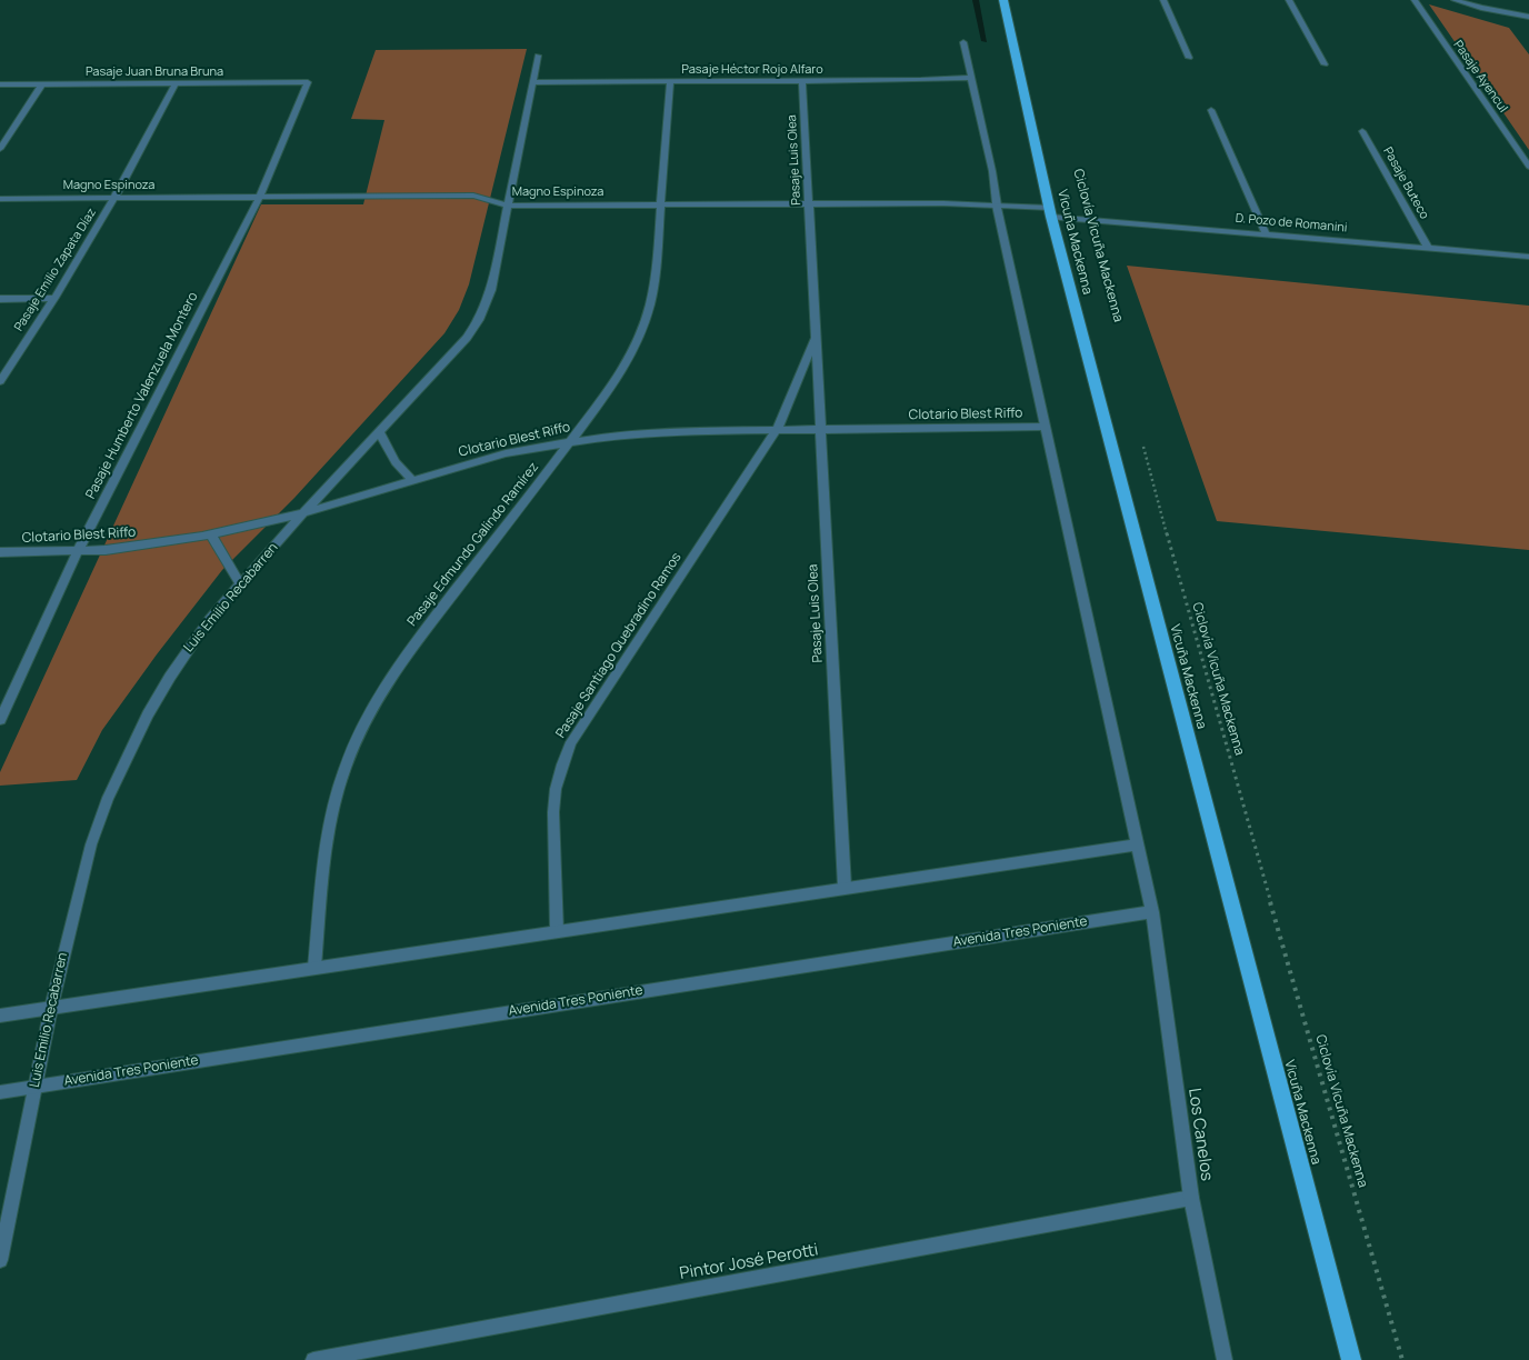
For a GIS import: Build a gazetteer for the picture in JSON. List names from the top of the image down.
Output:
{
  "streets": {
    "main road": ["Vicuña Mackenna"],
    "street": [
      "Pasaje Héctor Rojo Alfaro",
      "Pasaje Juan Bruna Bruna",
      "Pasaje Ayencul",
      "Pasaje Luis Olea",
      "Pasaje Buteco",
      "Magno Espinoza",
      "D. Pozo de Romanini",
      "Pasaje Emilio Zapata Díaz",
      "Pasaje Humberto Valenzuela Montero",
      "Clotario Blest Riffo",
      "Pasaje Edmundo Galindo Ramírez",
      "Luis Emilio Recabarren",
      "Pasaje Santiago Quebradino Ramos",
      "Avenida Tres Poniente",
      "Los Canelos",
      "Pintor José Perotti"
    ],
    "path": ["Ciclovía Vicuña Mackenna"]
  },
  "crossings": [
    ["Pasaje Héctor Rojo Alfaro", "Pasaje Luis Olea"],
    ["Pasaje Héctor Rojo Alfaro", "Pasaje Edmundo Galindo Ramírez"],
    ["Pasaje Héctor Rojo Alfaro", "Luis Emilio Recabarren"],
    ["Pasaje Juan Bruna Bruna", "Pasaje Emilio Zapata Díaz"],
    ["Pasaje Juan Bruna Bruna", "Pasaje Humberto Valenzuela Montero"],
    ["Pasaje Luis Olea", "Magno Espinoza"],
    ["Pasaje Luis Olea", "Clotario Blest Riffo"],
    ["Pasaje Luis Olea", "Pasaje Santiago Quebradino Ramos"],
    ["Pasaje Buteco", "D. Pozo de Romanini"],
    ["Magno Espinoza", "D. Pozo de Romanini"],
    ["Magno Espinoza", "Vicuña Mackenna"],
    ["Magno Espinoza", "Pasaje Emilio Zapata Díaz"],
    ["Magno Espinoza", "Pasaje Humberto Valenzuela Montero"],
    ["Magno Espinoza", "Pasaje Edmundo Galindo Ramírez"],
    ["Magno Espinoza", "Luis Emilio Recabarren"],
    ["D. Pozo de Romanini", "Vicuña Mackenna"],
    ["Pasaje Humberto Valenzuela Montero", "Clotario Blest Riffo"],
    ["Clotario Blest Riffo", "Pasaje Edmundo Galindo Ramírez"],
    ["Clotario Blest Riffo", "Luis Emilio Recabarren"],
    ["Clotario Blest Riffo", "Pasaje Santiago Quebradino Ramos"],
    ["Luis Emilio Recabarren", "Avenida Tres Poniente"],
    ["Avenida Tres Poniente", "Los Canelos"],
    ["Los Canelos", "Pintor José Perotti"]
  ]
}
